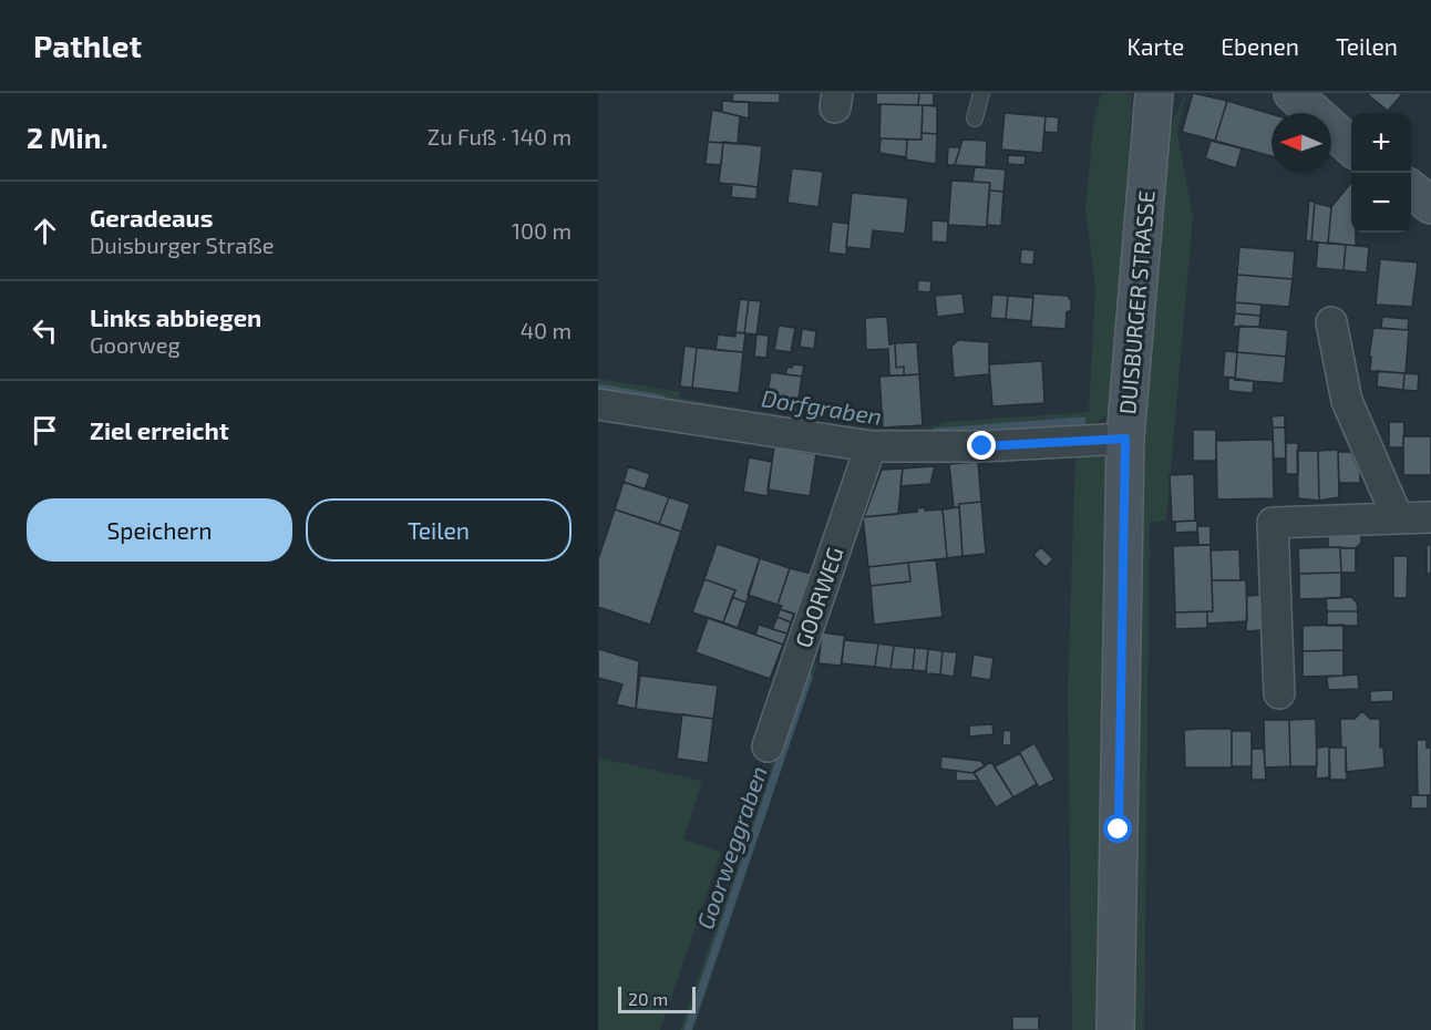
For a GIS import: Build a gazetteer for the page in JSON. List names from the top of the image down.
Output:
{
  "streets": {
    "main road": ["DUISBURGER STRASSE"],
    "street": ["GOORWEG"]
  },
  "water": ["Dorfgraben", "Goorweggraben"],
  "scale_bar": "20 m",
  "north": "left",
  "page": {
    "header": "Pathlet",
    "nav": ["Karte", "Ebenen", "Teilen"],
    "heading": ["2 Min.", "Zu Fuß · 140 m"],
    "map_buttons": ["+", "−"],
    "list": [
      ["Geradeaus", "Duisburger Straße", "100 m"],
      ["Links abbiegen", "Goorweg", "40 m"],
      "Ziel erreicht"
    ],
    "buttons": ["Speichern", "Teilen"],
    "scale": "20 m"
  }
}
